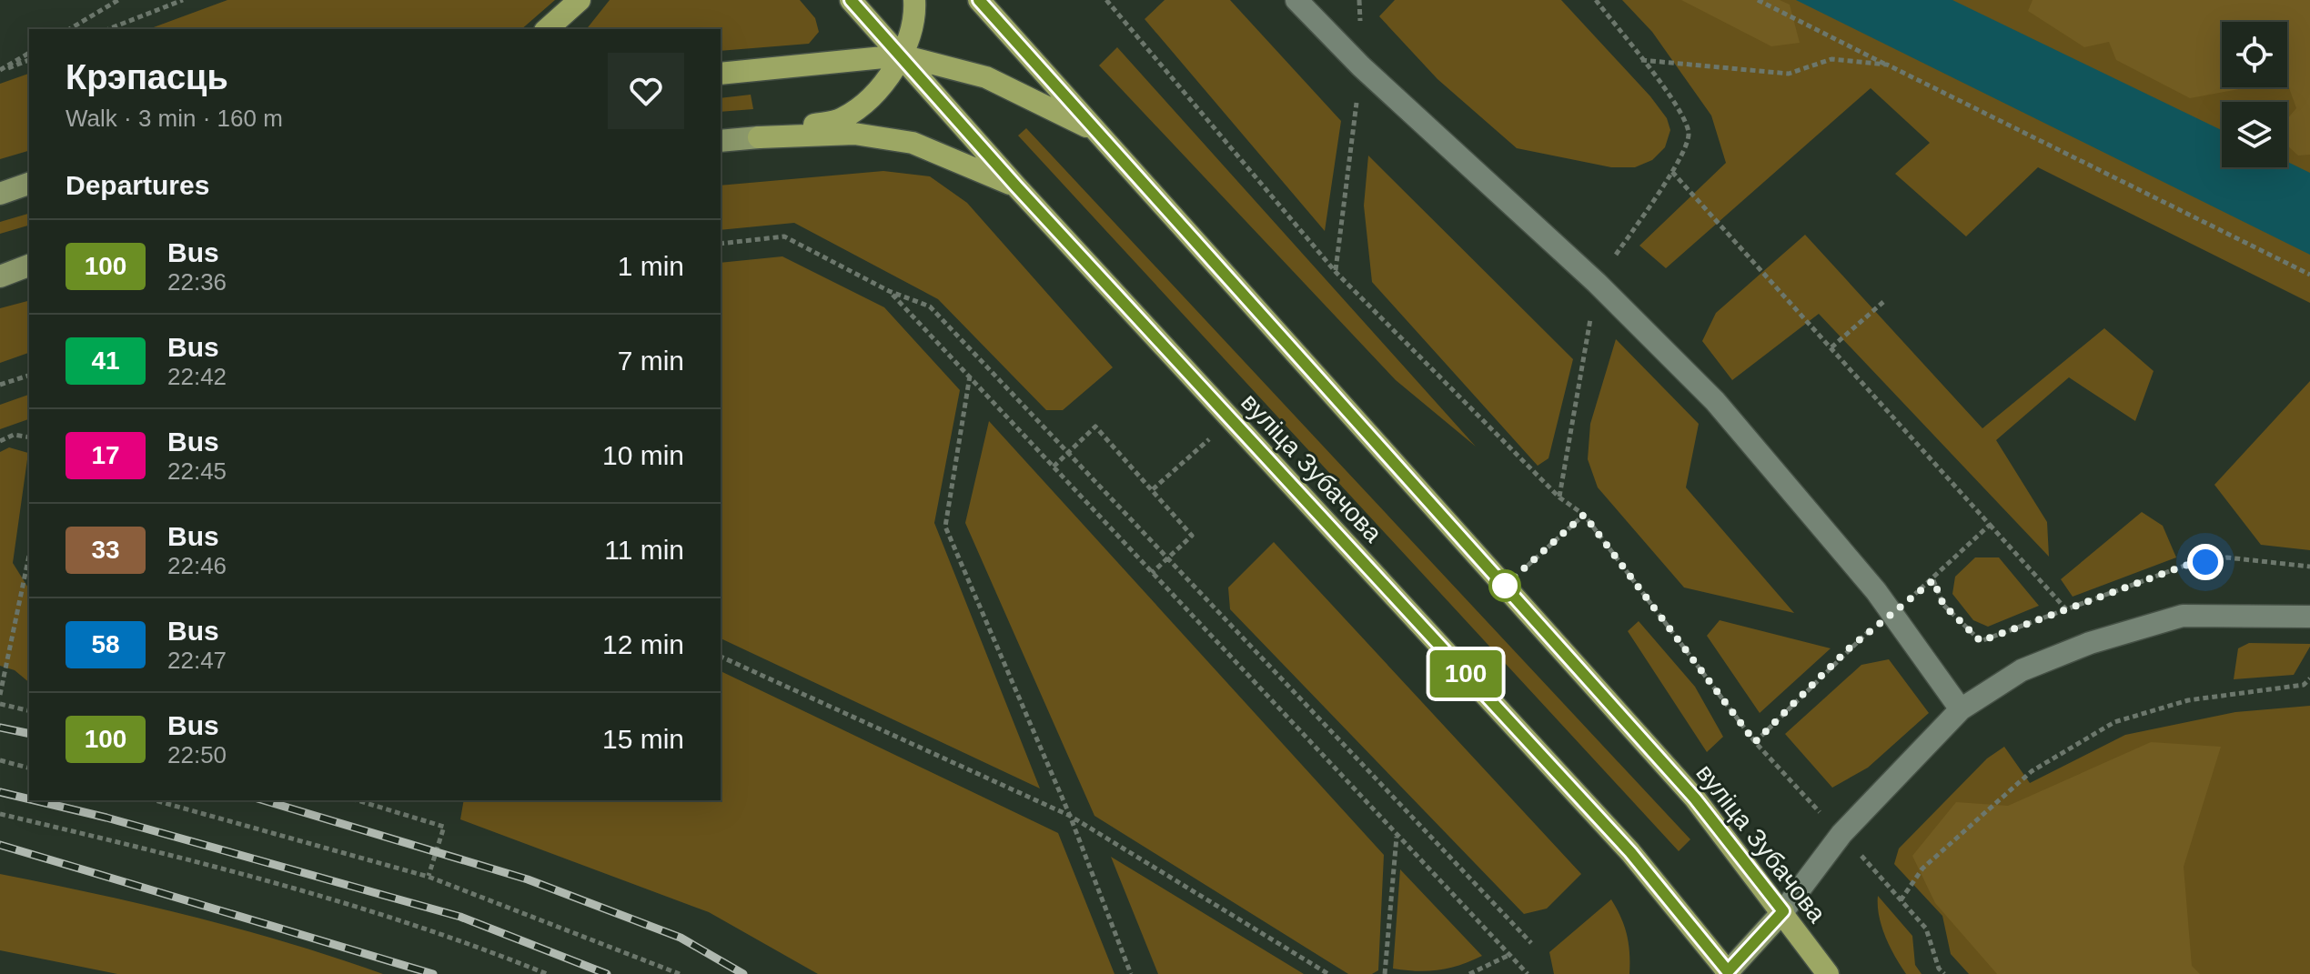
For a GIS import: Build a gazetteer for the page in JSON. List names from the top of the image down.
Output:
{
  "streets": {
    "highway": ["вуліца Зубачова"]
  },
  "lines": ["bus line 100"],
  "page": {
    "on_map": "100",
    "heading": [
      ["Крэпасць", "Walk · 3 min · 160 m"],
      "Departures"
    ],
    "list": [
      {
        "mark": "100",
        "name": "Bus",
        "note": "22:36",
        "value": "1 min"
      },
      {
        "mark": "41",
        "name": "Bus",
        "note": "22:42",
        "value": "7 min"
      },
      {
        "mark": "17",
        "name": "Bus",
        "note": "22:45",
        "value": "10 min"
      },
      {
        "mark": "33",
        "name": "Bus",
        "note": "22:46",
        "value": "11 min"
      },
      {
        "mark": "58",
        "name": "Bus",
        "note": "22:47",
        "value": "12 min"
      },
      {
        "mark": "100",
        "name": "Bus",
        "note": "22:50",
        "value": "15 min"
      }
    ]
  }
}
